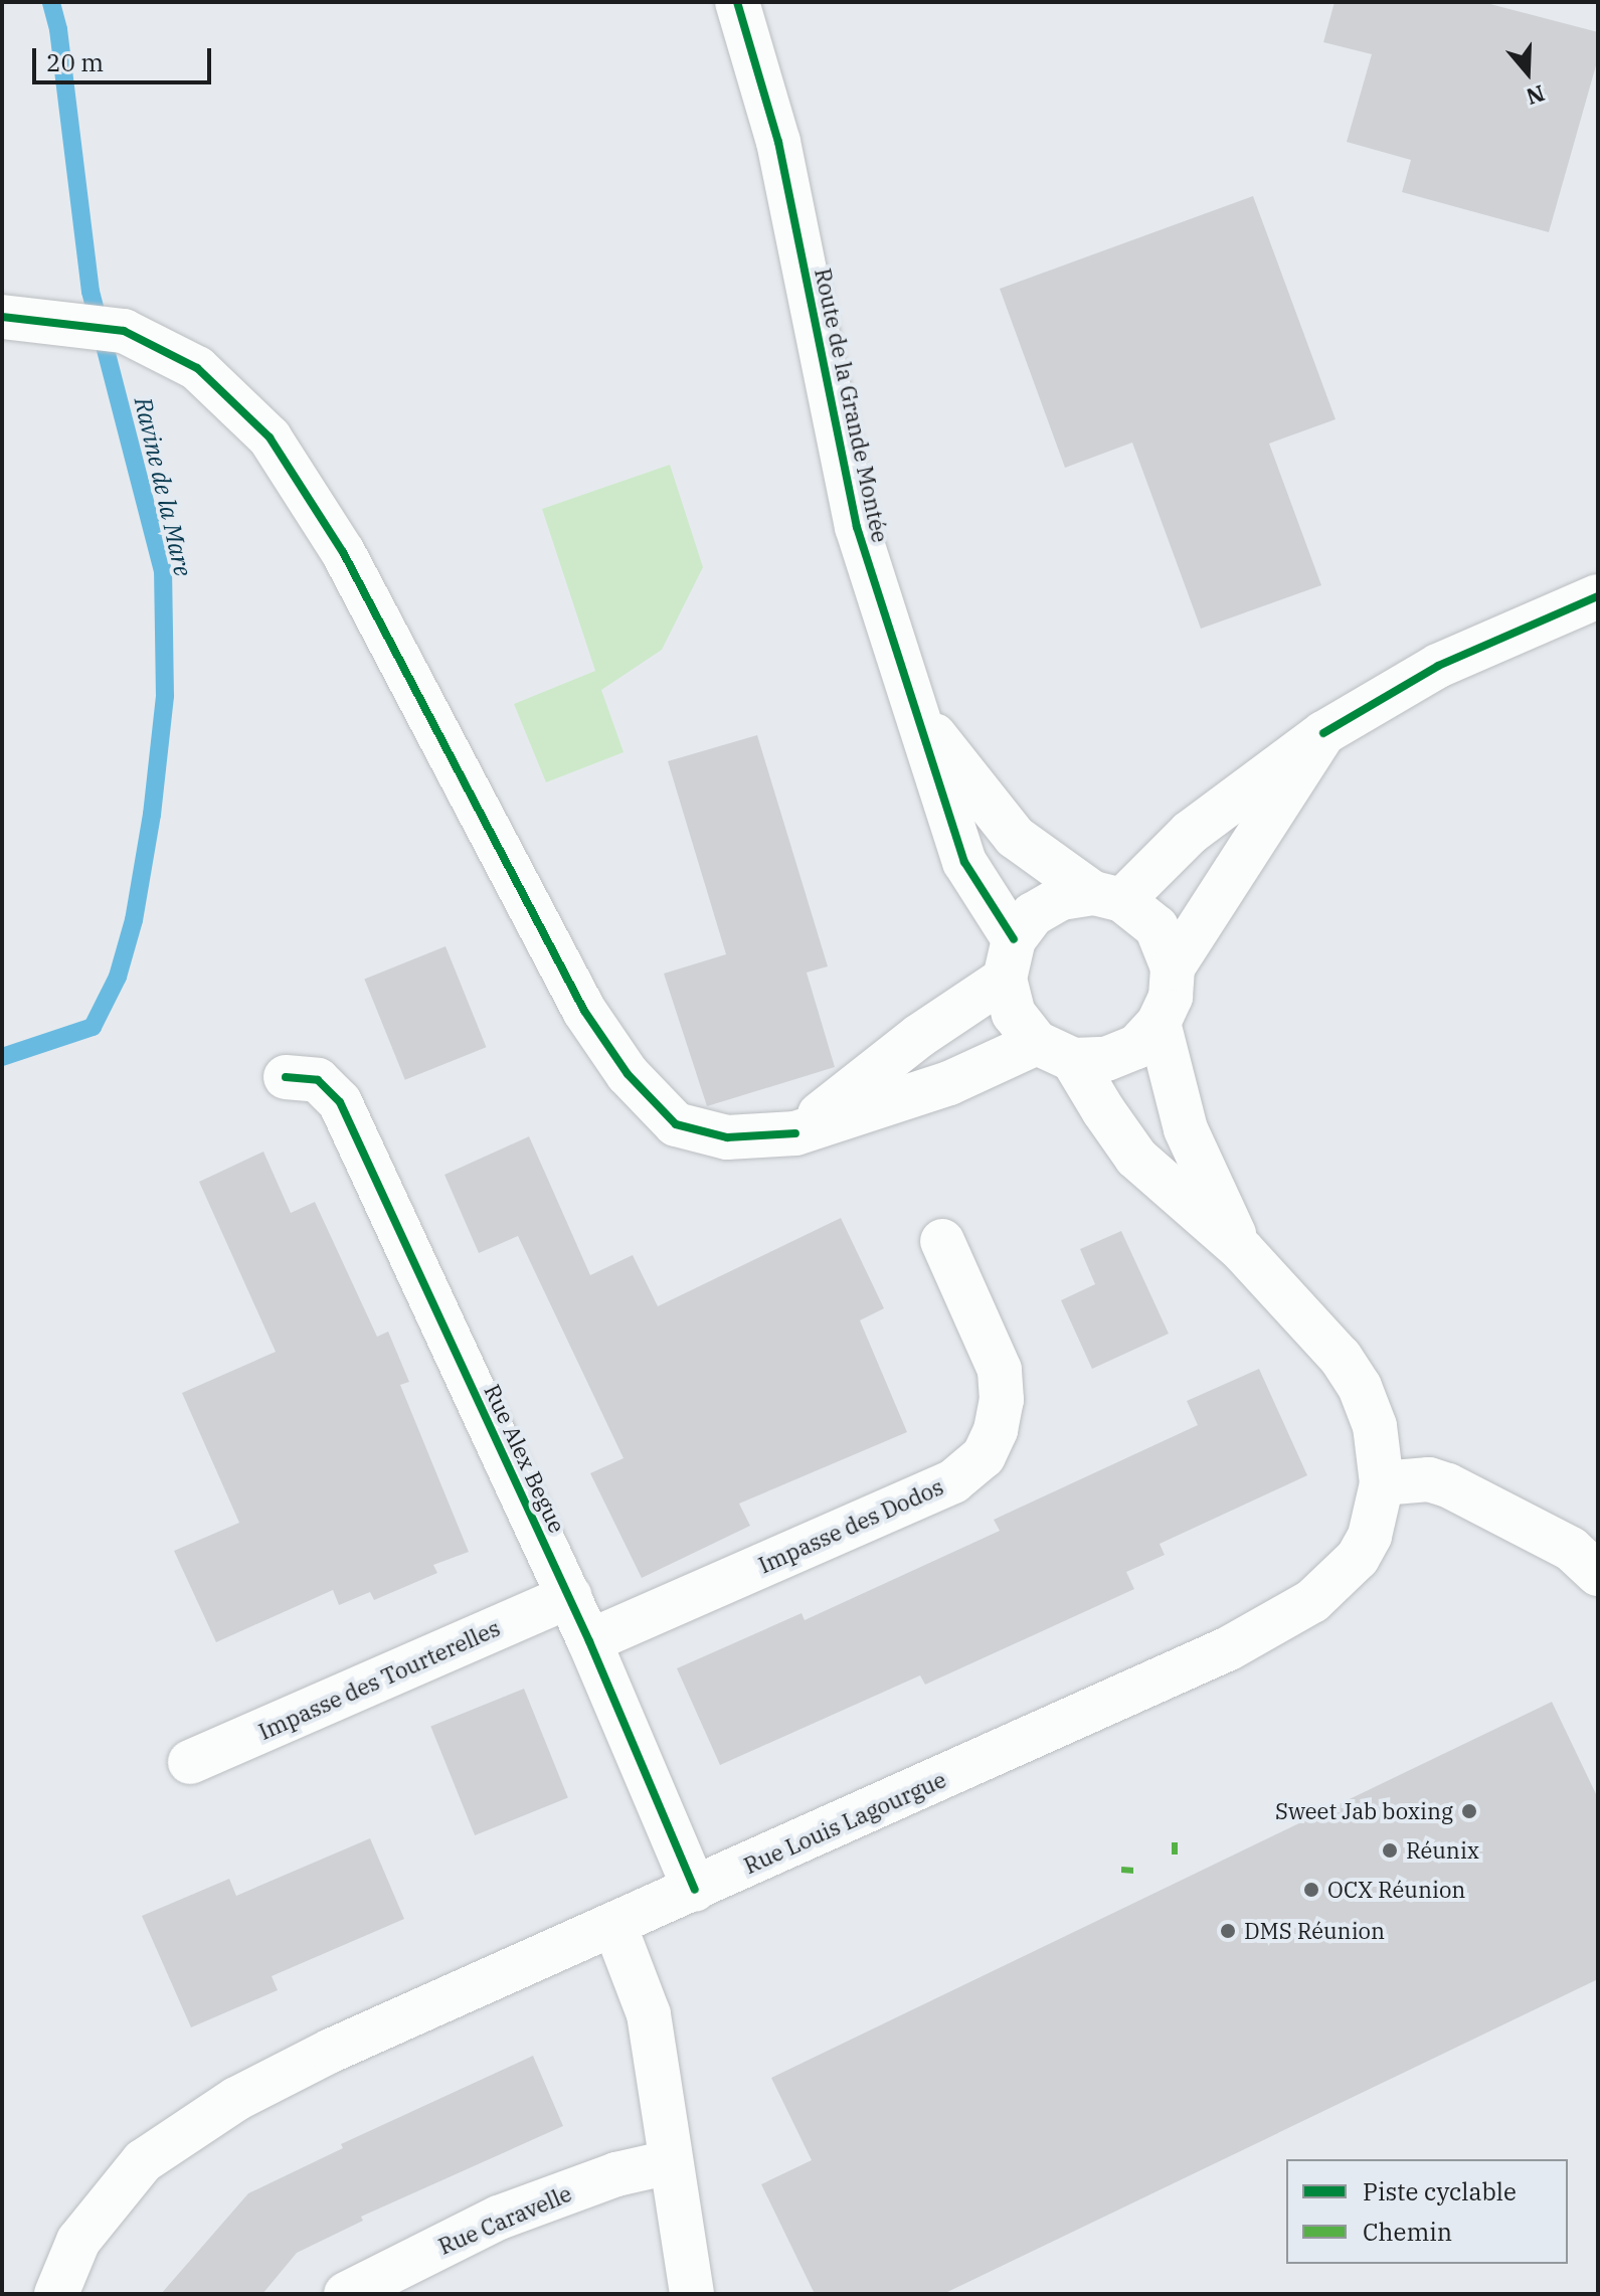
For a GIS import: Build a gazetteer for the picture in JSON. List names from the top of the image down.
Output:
{
  "streets": {
    "main road": [
      "Route de la Grande Montée",
      "Rue Alex Begue",
      "Impasse des Dodos",
      "Impasse des Tourterelles",
      "Rue Louis Lagourgue",
      "Rue Caravelle"
    ]
  },
  "crossings": [
    ["Route de la Grande Montée", "Rue Louis Lagourgue"],
    ["Rue Alex Begue", "Impasse des Dodos"],
    ["Rue Alex Begue", "Impasse des Tourterelles"],
    ["Rue Alex Begue", "Rue Louis Lagourgue"]
  ],
  "water": ["Ravine de la Mare"],
  "places": [
    "Sweet Jab boxing",
    "Réunix",
    "OCX Réunion",
    "DMS Réunion"
  ],
  "legend": ["Piste cyclable", "Chemin"],
  "scale_bar": "20 m",
  "north": "bottom"
}
